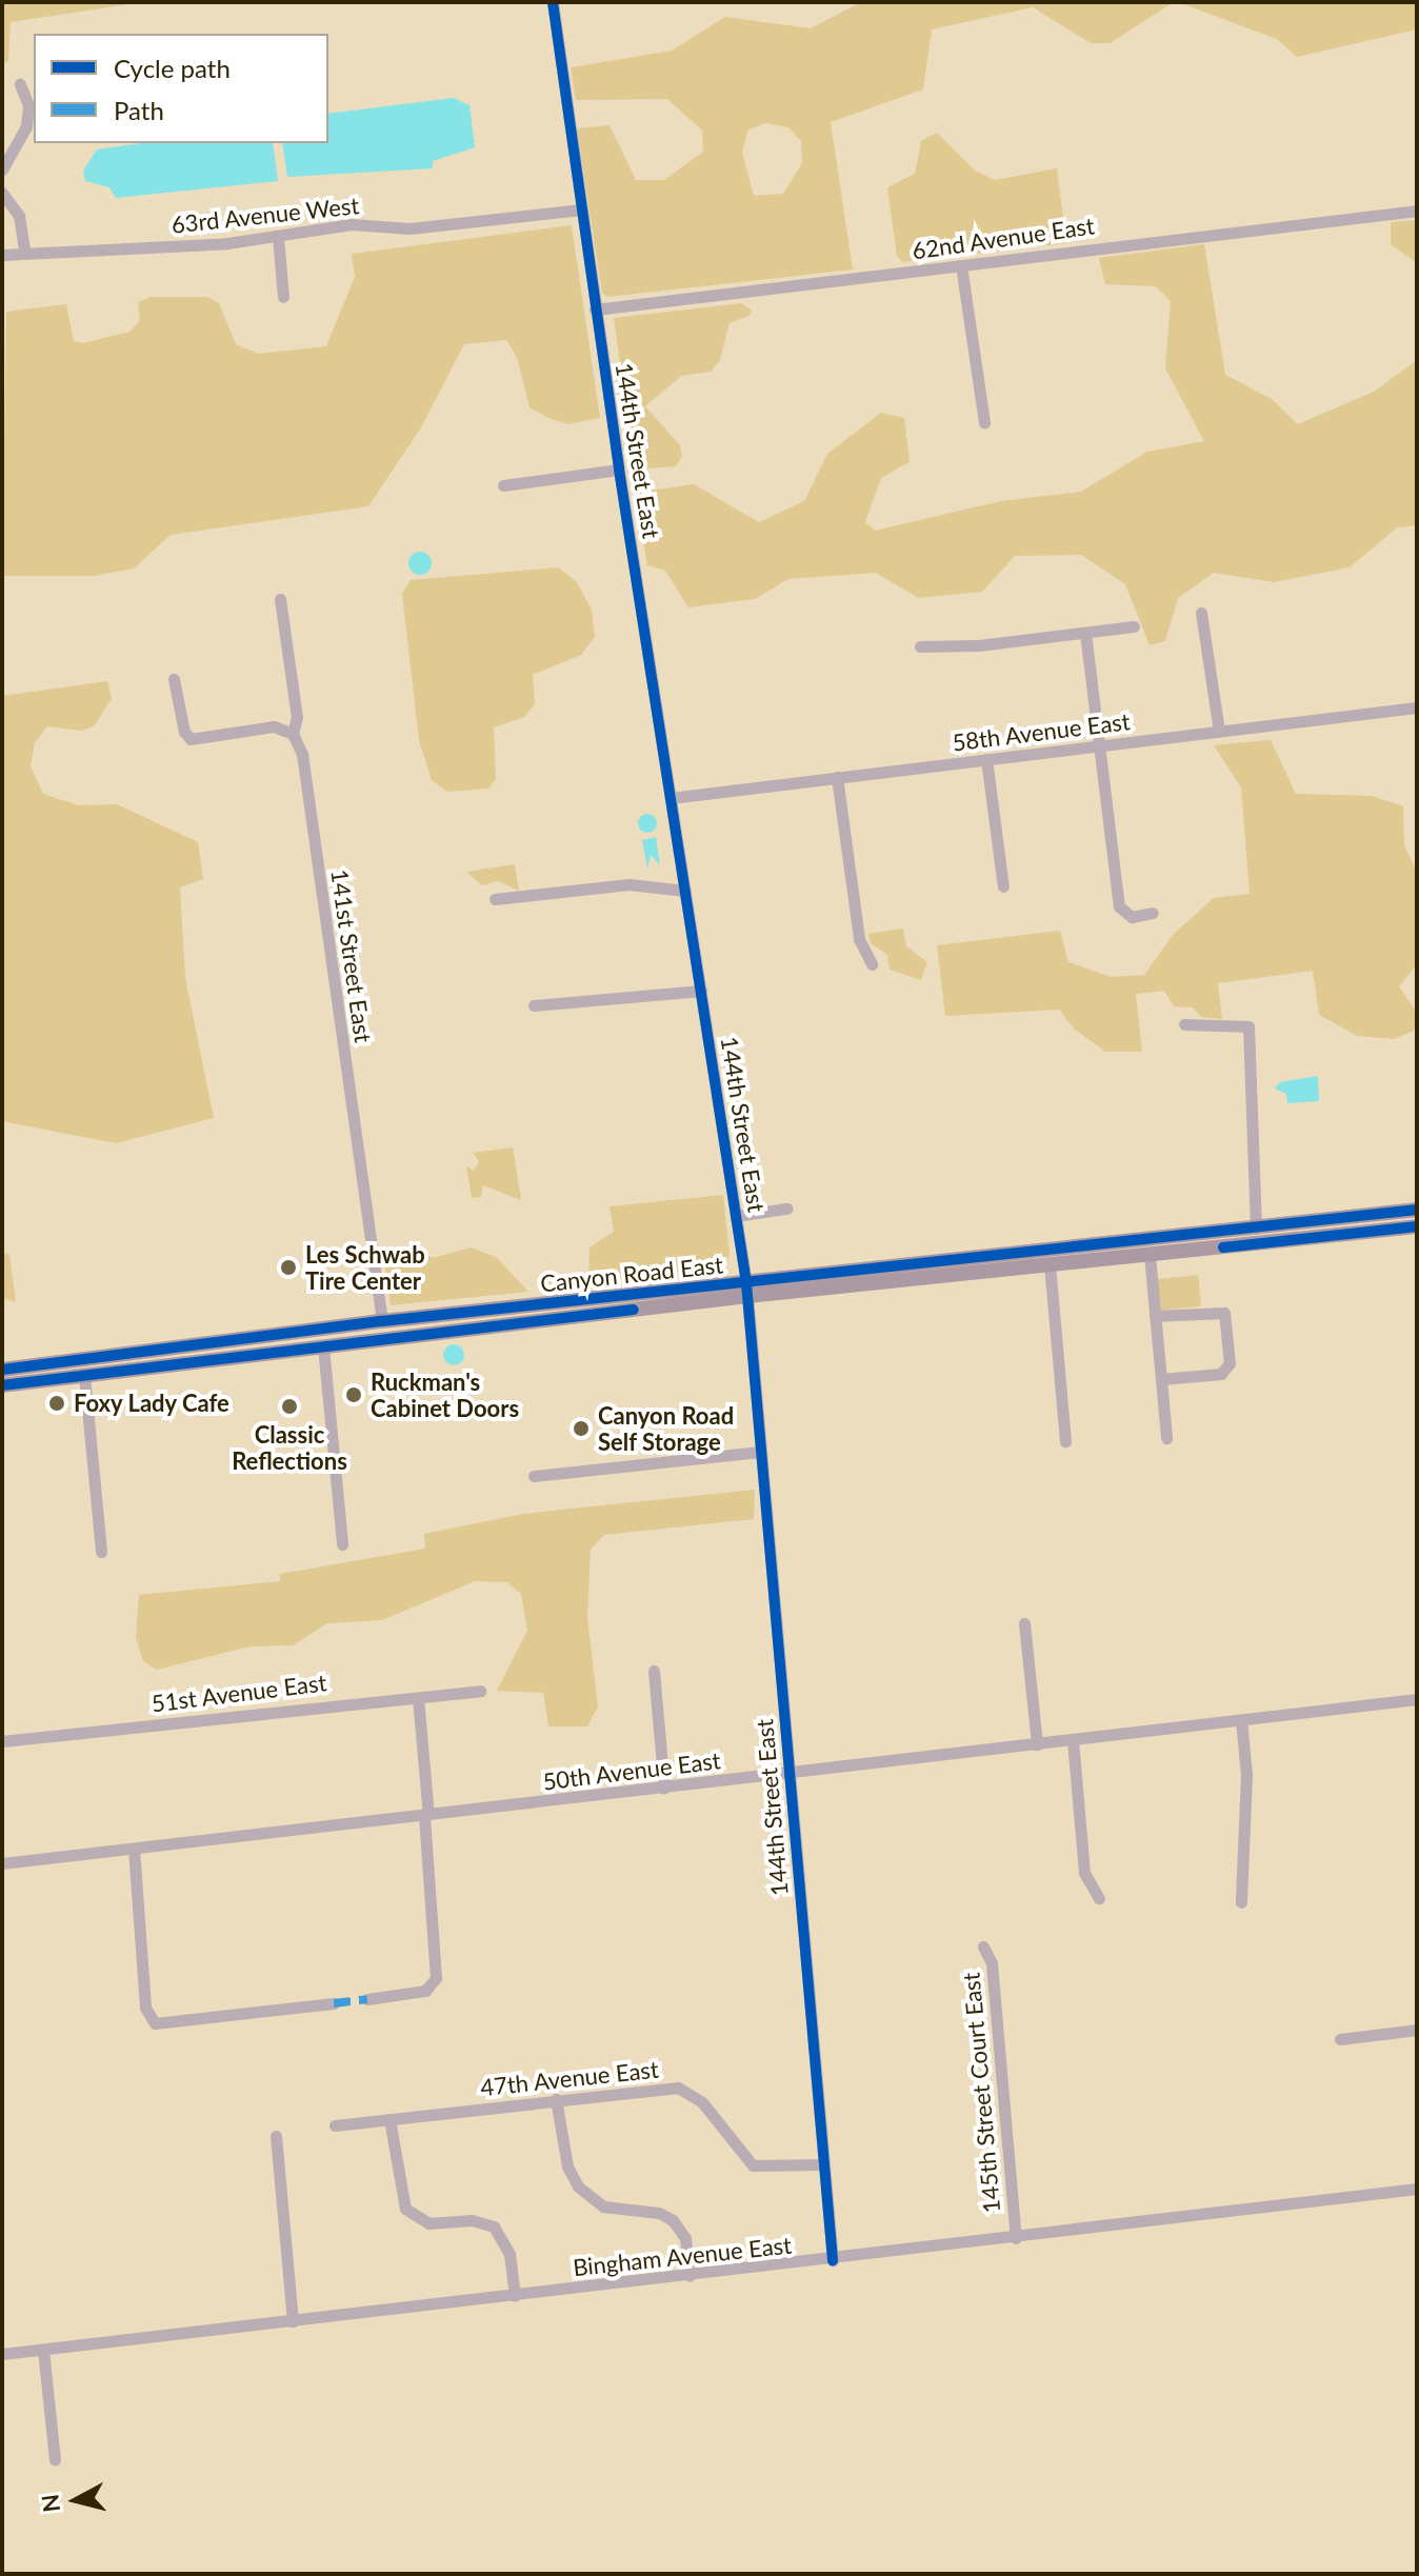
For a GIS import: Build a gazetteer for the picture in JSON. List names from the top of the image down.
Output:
{
  "streets": {
    "main road": ["Canyon Road East"],
    "street": [
      "63rd Avenue West",
      "62nd Avenue East",
      "144th Street East",
      "58th Avenue East",
      "141st Street East",
      "51st Avenue East",
      "50th Avenue East",
      "47th Avenue East",
      "145th Street Court East",
      "Bingham Avenue East"
    ]
  },
  "crossings": [
    ["63rd Avenue West", "144th Street East"],
    ["62nd Avenue East", "144th Street East"],
    ["144th Street East", "58th Avenue East"],
    ["144th Street East", "Canyon Road East"],
    ["144th Street East", "50th Avenue East"],
    ["144th Street East", "47th Avenue East"],
    ["144th Street East", "Bingham Avenue East"],
    ["141st Street East", "Canyon Road East"],
    ["145th Street Court East", "Bingham Avenue East"]
  ],
  "places": [
    "Les Schwab Tire Center",
    "Ruckman's Cabinet Doors",
    "Foxy Lady Cafe",
    "Classic Reflections",
    "Canyon Road Self Storage"
  ],
  "legend": ["Cycle path", "Path"],
  "north": "left"
}
